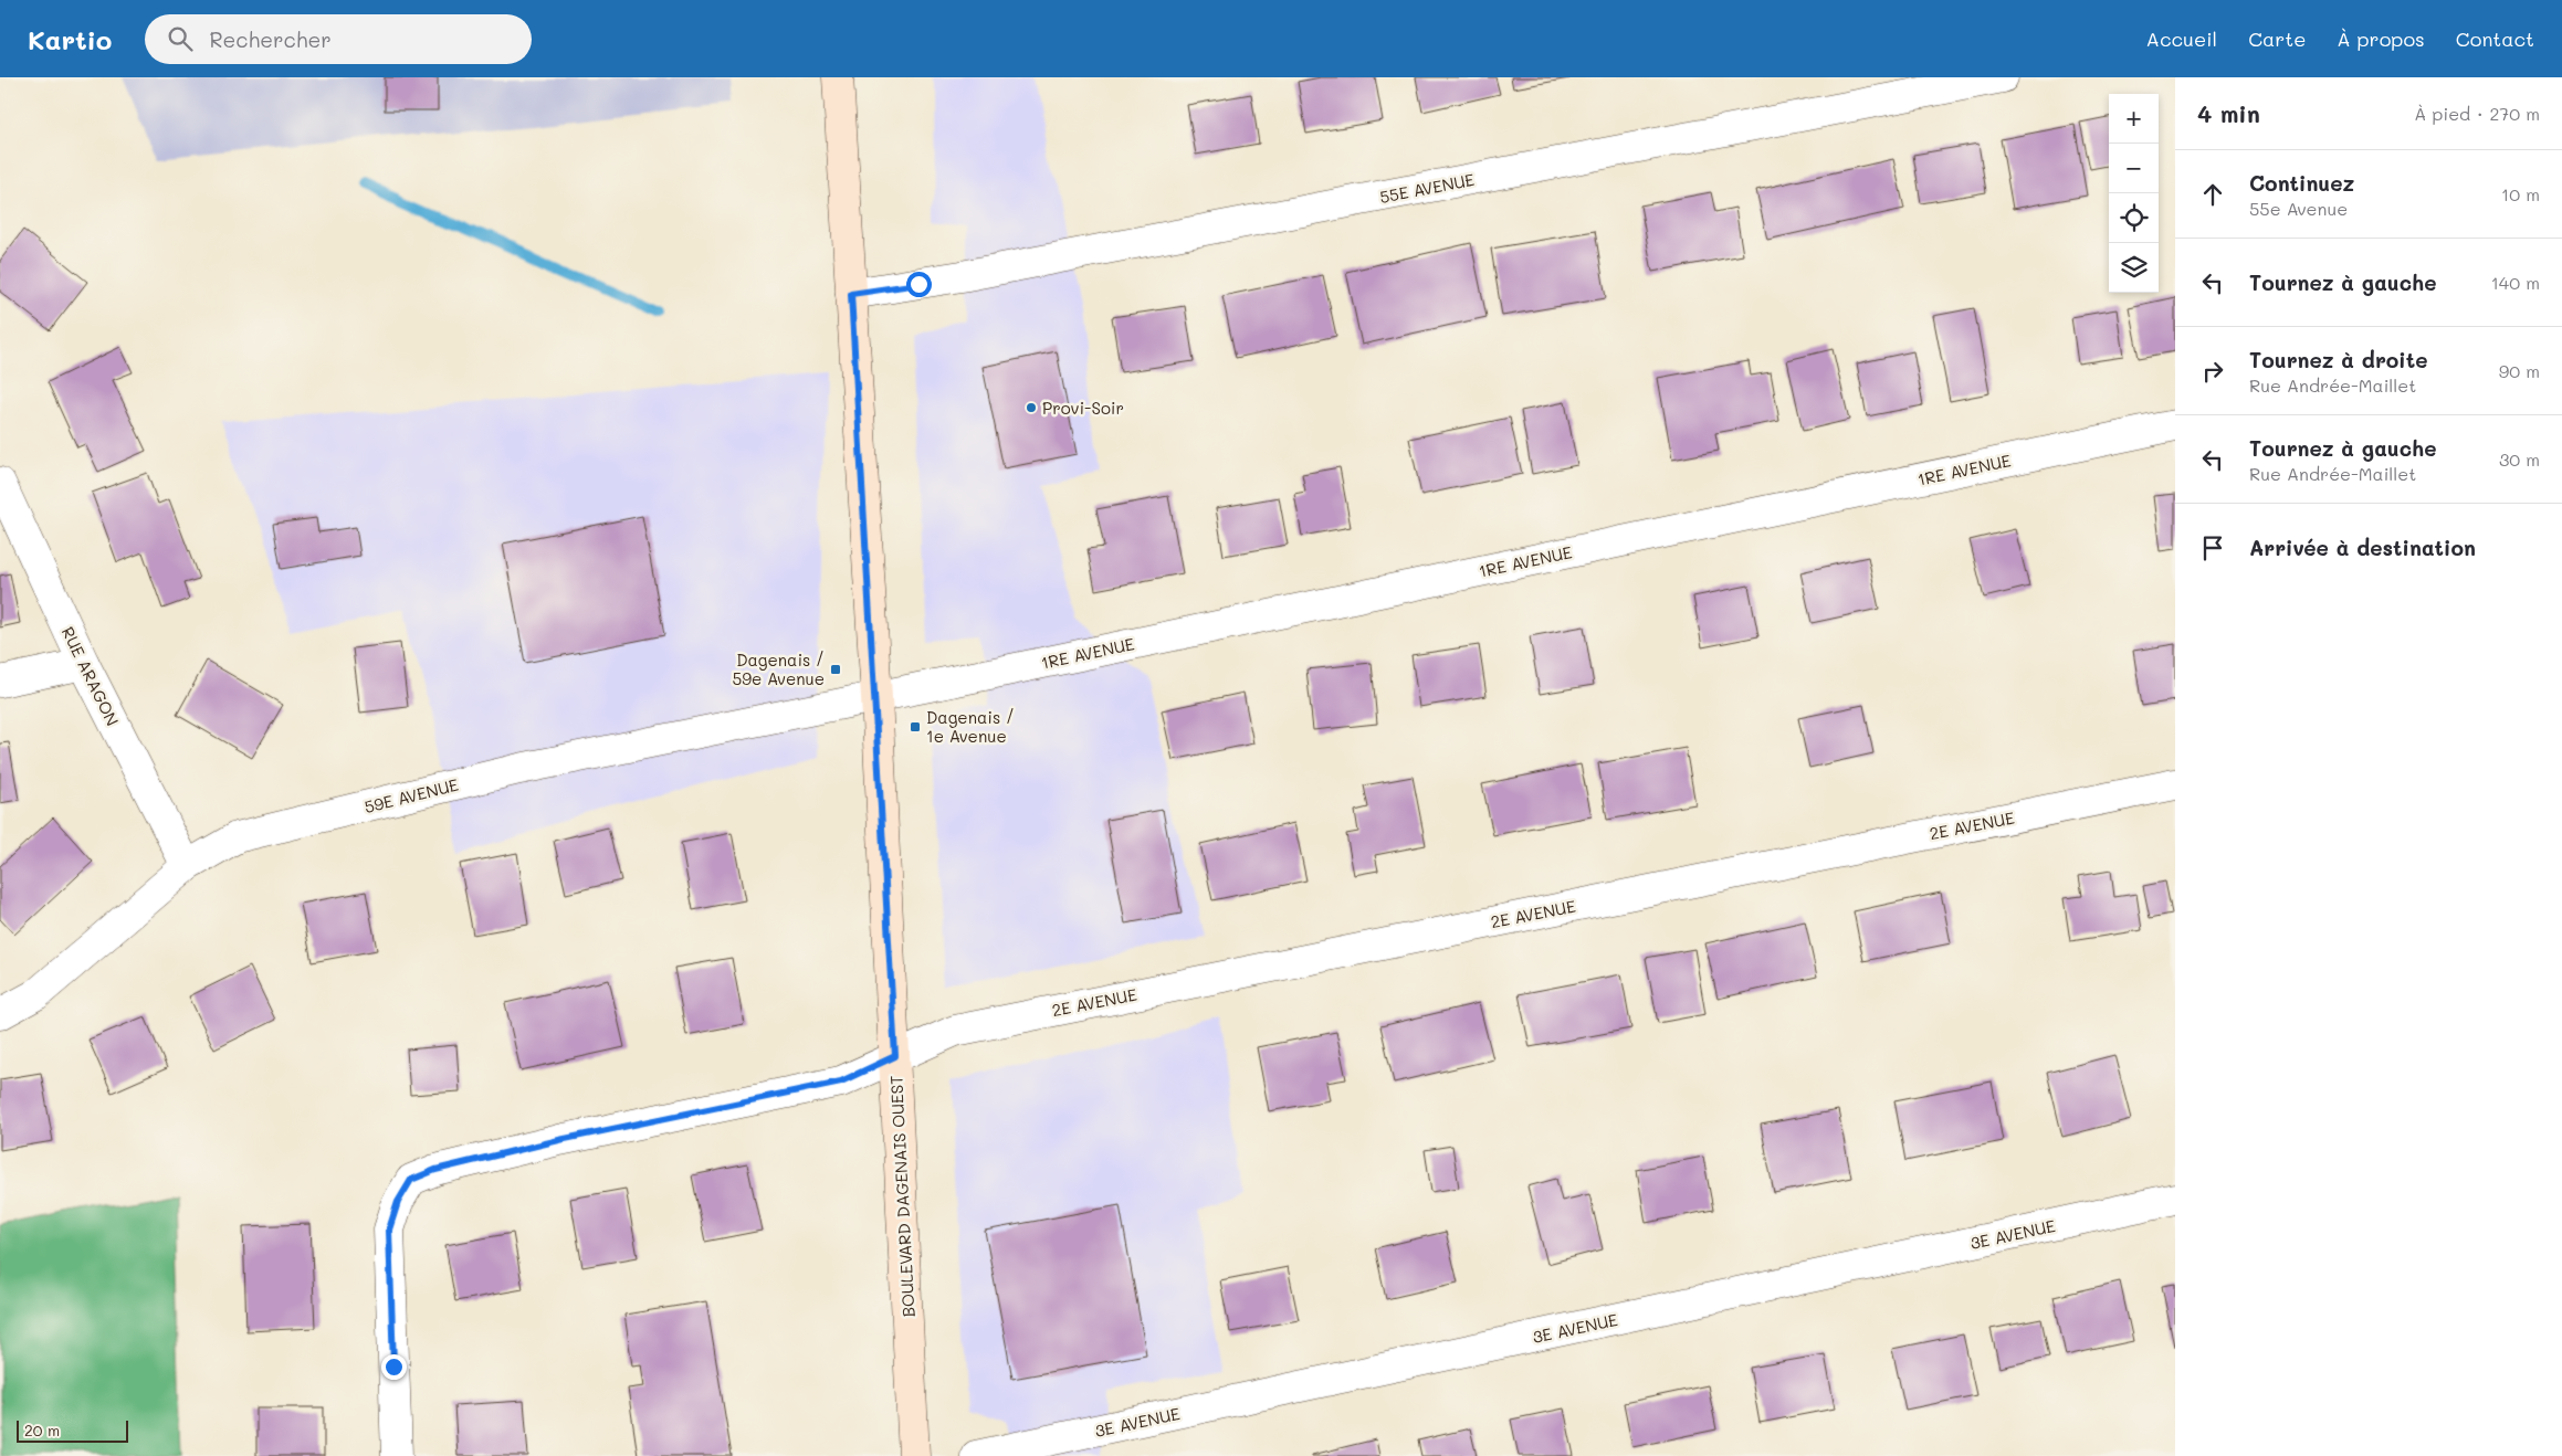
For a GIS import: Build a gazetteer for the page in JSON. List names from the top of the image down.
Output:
{
  "streets": {
    "main road": ["BOULEVARD DAGENAIS OUEST"],
    "street": [
      "55E AVENUE",
      "1RE AVENUE",
      "RUE ARAGON",
      "59E AVENUE",
      "2E AVENUE",
      "3E AVENUE"
    ]
  },
  "crossings": [
    ["55E AVENUE", "BOULEVARD DAGENAIS OUEST"],
    ["1RE AVENUE", "59E AVENUE"],
    ["1RE AVENUE", "BOULEVARD DAGENAIS OUEST"],
    ["RUE ARAGON", "59E AVENUE"],
    ["59E AVENUE", "BOULEVARD DAGENAIS OUEST"],
    ["2E AVENUE", "BOULEVARD DAGENAIS OUEST"]
  ],
  "places": {
    "other": ["Provi-Soir"],
    "transit": ["Dagenais / 59e Avenue", "Dagenais / 1e Avenue"]
  },
  "scale_bar": "20 m",
  "page": {
    "header": "Kartio",
    "search": "Rechercher",
    "nav": [
      "Accueil",
      "Carte",
      "À propos",
      "Contact"
    ],
    "heading": ["4 min", "À pied · 270 m"],
    "map_buttons": ["+", "−"],
    "list": [
      ["Continuez", "55e Avenue", "10 m"],
      ["Tournez à gauche", "140 m"],
      ["Tournez à droite", "Rue Andrée-Maillet", "90 m"],
      ["Tournez à gauche", "Rue Andrée-Maillet", "30 m"],
      "Arrivée à destination"
    ],
    "scale": "20 m"
  }
}
